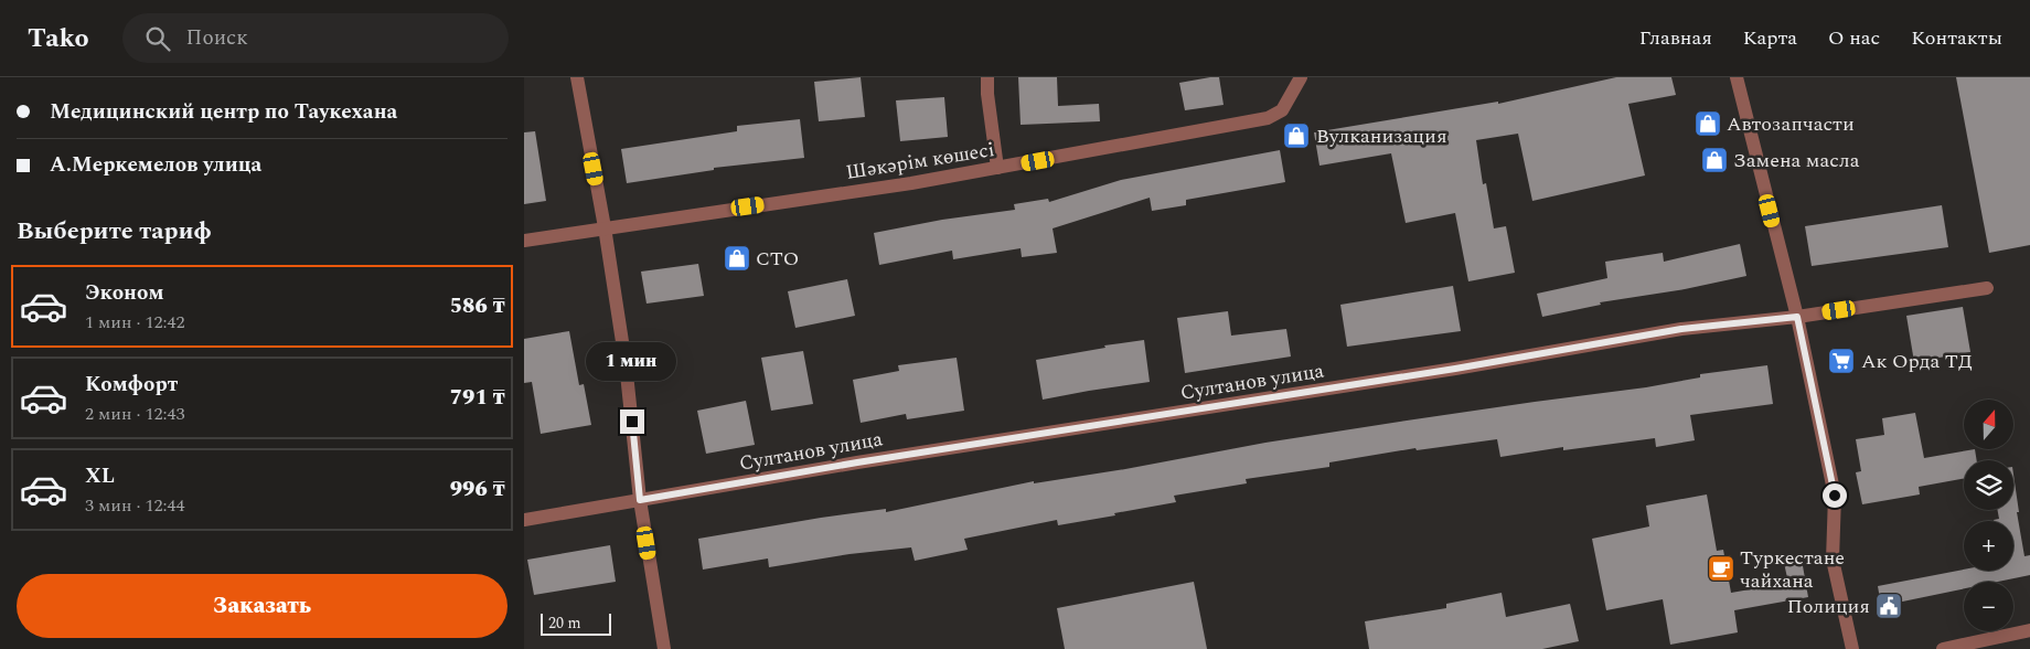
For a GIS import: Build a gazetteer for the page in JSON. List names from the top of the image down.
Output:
{
  "streets": {
    "street": ["Шәкәрім көшесі", "Султанов улица"]
  },
  "places": {
    "shop": [
      "Автозапчасти",
      "Вулканизация",
      "Замена масла",
      "СТО"
    ],
    "supermarket": ["Ак Орда ТД"],
    "cafe": ["Туркестане чайхана"],
    "public building": ["Полиция"]
  },
  "scale_bar": "20 m",
  "north": "top",
  "page": {
    "header": "Tako",
    "search": "Поиск",
    "nav": [
      "Главная",
      "Карта",
      "О нас",
      "Контакты"
    ],
    "banner": ["Медицинский центр по Таукехана", "А.Меркемелов улица"],
    "heading": "Выберите тариф",
    "list": [
      {
        "name": "Эконом",
        "note": "1 мин · 12:42",
        "value": "586 ₸"
      },
      {
        "name": "Комфорт",
        "note": "2 мин · 12:43",
        "value": "791 ₸"
      },
      {
        "name": "XL",
        "note": "3 мин · 12:44",
        "value": "996 ₸"
      }
    ],
    "bubble": "1 мин",
    "map_buttons": ["+", "−"],
    "buttons": "Заказать",
    "scale": "20 m"
  }
}
